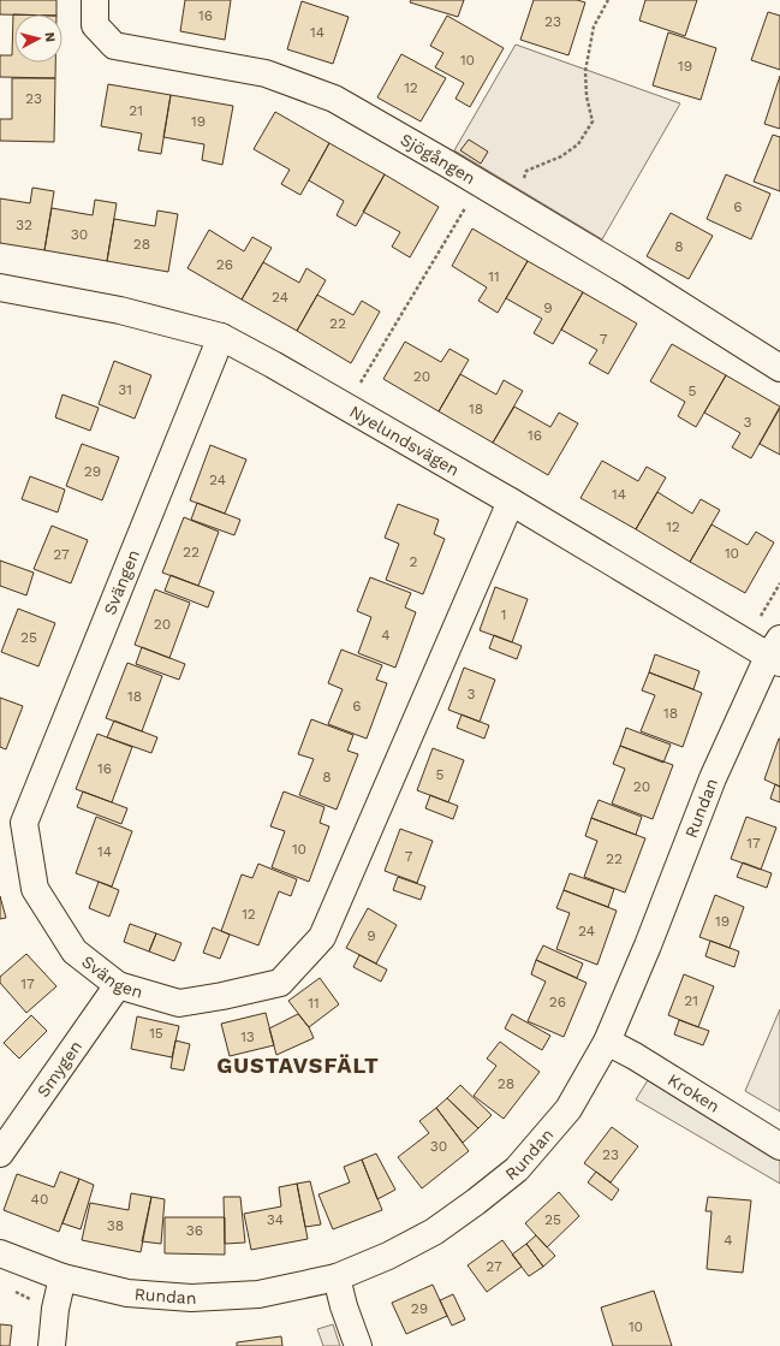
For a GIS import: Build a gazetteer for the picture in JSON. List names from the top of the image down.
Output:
{
  "streets": {
    "street": [
      "Sjögången",
      "Nyelundsvägen",
      "Svängen",
      "Rundan",
      "Smygen",
      "Kroken"
    ]
  },
  "crossings": [
    ["Nyelundsvägen", "Svängen"],
    ["Nyelundsvägen", "Rundan"],
    ["Svängen", "Smygen"],
    ["Rundan", "Kroken"]
  ],
  "districts": ["GUSTAVSFÄLT"],
  "house_numbers": [
    "16",
    "23",
    "14",
    "10",
    "19",
    "12",
    "23",
    "21",
    "19",
    "6",
    "32",
    "30",
    "28",
    "8",
    "26",
    "11",
    "24",
    "9",
    "22",
    "7",
    "20",
    "31",
    "5",
    "18",
    "3",
    "16",
    "29",
    "24",
    "14",
    "12",
    "22",
    "10",
    "27",
    "2",
    "1",
    "20",
    "4",
    "25",
    "3",
    "18",
    "6",
    "18",
    "16",
    "5",
    "8",
    "20",
    "17",
    "10",
    "14",
    "7",
    "22",
    "12",
    "19",
    "24",
    "9",
    "17",
    "21",
    "26",
    "11",
    "15",
    "13",
    "28",
    "30",
    "23",
    "40",
    "34",
    "25",
    "38",
    "36",
    "4",
    "27",
    "29",
    "10"
  ],
  "north": "right"
}
